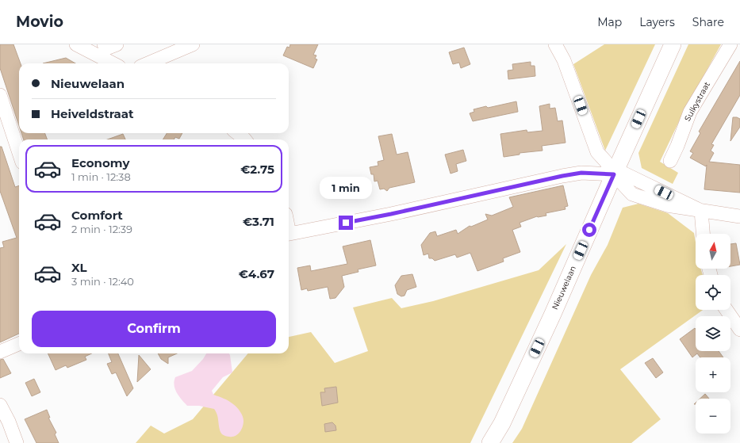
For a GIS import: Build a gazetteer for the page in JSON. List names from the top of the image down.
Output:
{
  "streets": {
    "main road": ["Nieuwelaan"],
    "street": ["Sulkystraat"]
  },
  "north": "top",
  "page": {
    "header": "Movio",
    "nav": ["Map", "Layers", "Share"],
    "banner": ["Nieuwelaan", "Heiveldstraat"],
    "list": [
      {
        "name": "Economy",
        "note": "1 min · 12:38",
        "value": "€2.75"
      },
      {
        "name": "Comfort",
        "note": "2 min · 12:39",
        "value": "€3.71"
      },
      {
        "name": "XL",
        "note": "3 min · 12:40",
        "value": "€4.67"
      }
    ],
    "bubble": "1 min",
    "map_buttons": ["+", "−"],
    "buttons": "Confirm"
  }
}
